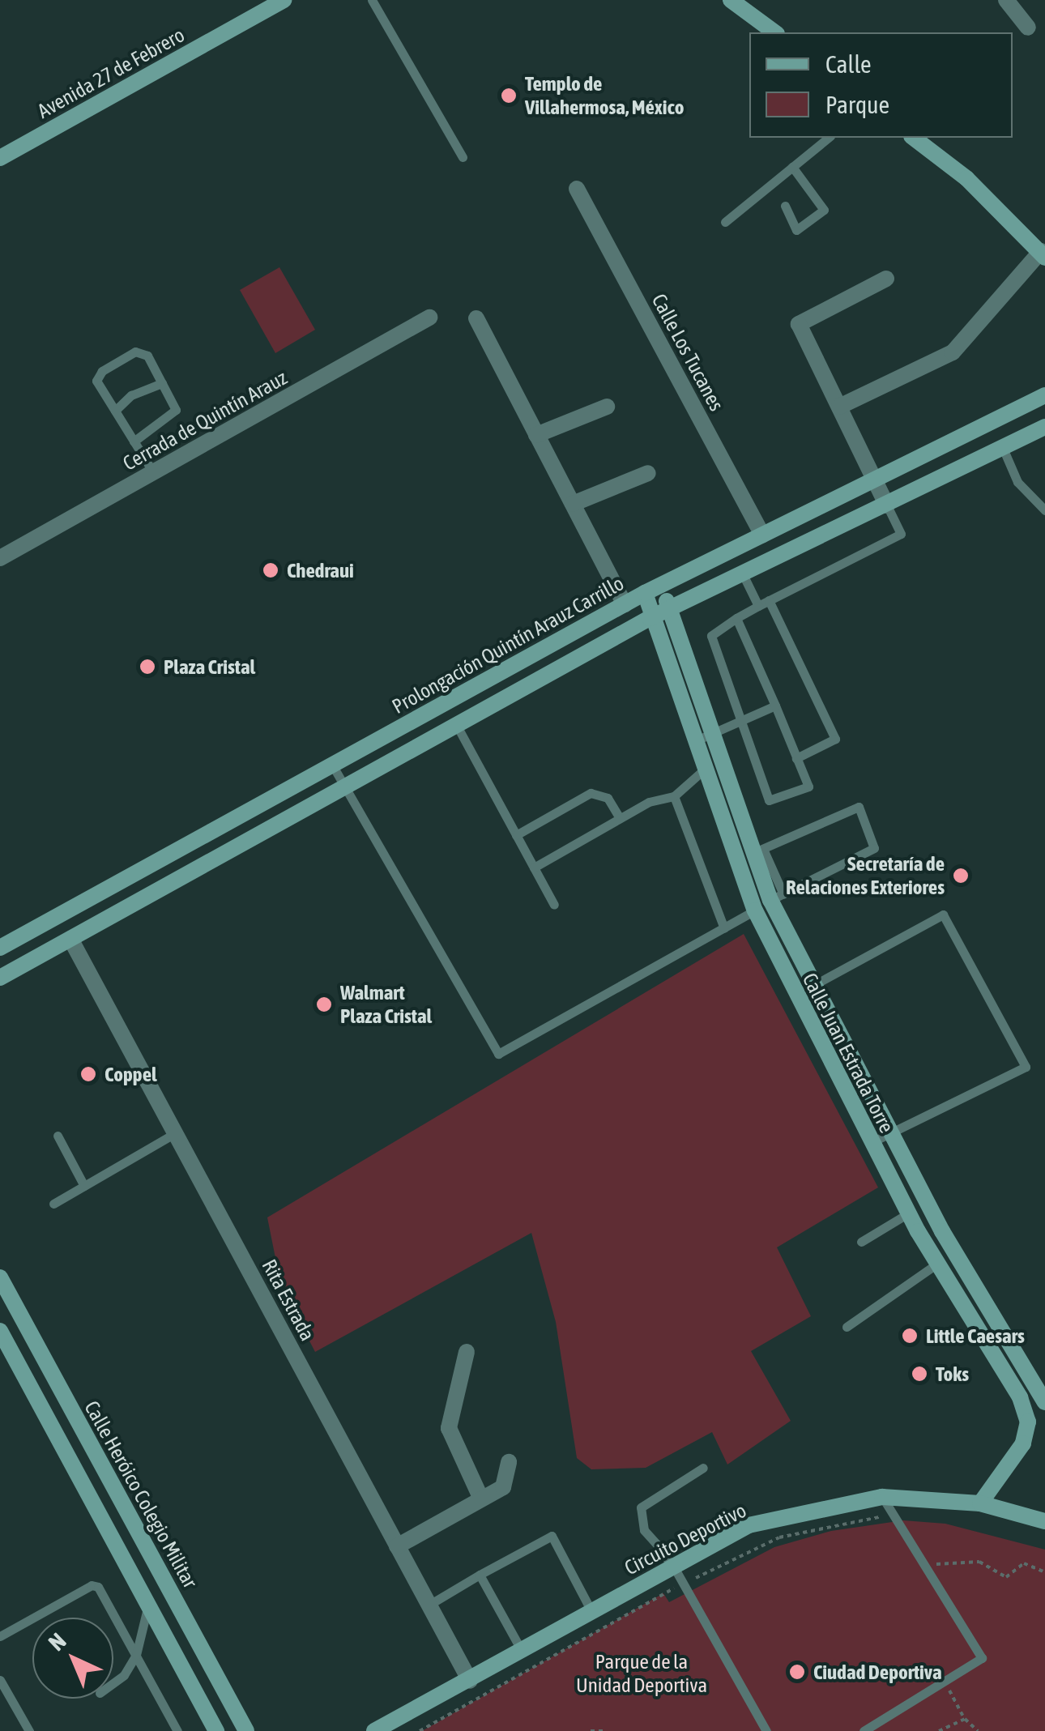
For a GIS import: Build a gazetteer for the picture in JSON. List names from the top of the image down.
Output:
{
  "streets": {
    "street": [
      "Avenida 27 de Febrero",
      "Calle Los Tucanes",
      "Cerrada de Quintín Arauz",
      "Prolongación Quintín Arauz Carrillo",
      "Calle Juan Estrada Torre",
      "Rita Estrada",
      "Calle Heróico Colegio Militar",
      "Circuito Deportivo"
    ]
  },
  "crossings": [
    ["Calle Los Tucanes", "Prolongación Quintín Arauz Carrillo"],
    ["Prolongación Quintín Arauz Carrillo", "Calle Juan Estrada Torre"],
    ["Calle Juan Estrada Torre", "Circuito Deportivo"],
    ["Rita Estrada", "Circuito Deportivo"]
  ],
  "parks": ["Parque de la Unidad Deportiva"],
  "places": [
    "Templo de Villahermosa, México",
    "Chedraui",
    "Plaza Cristal",
    "Secretaría de Relaciones Exteriores",
    "Walmart Plaza Cristal",
    "Coppel",
    "Little Caesars",
    "Toks",
    "Ciudad Deportiva"
  ],
  "legend": ["Calle", "Parque"],
  "north": "top left"
}
